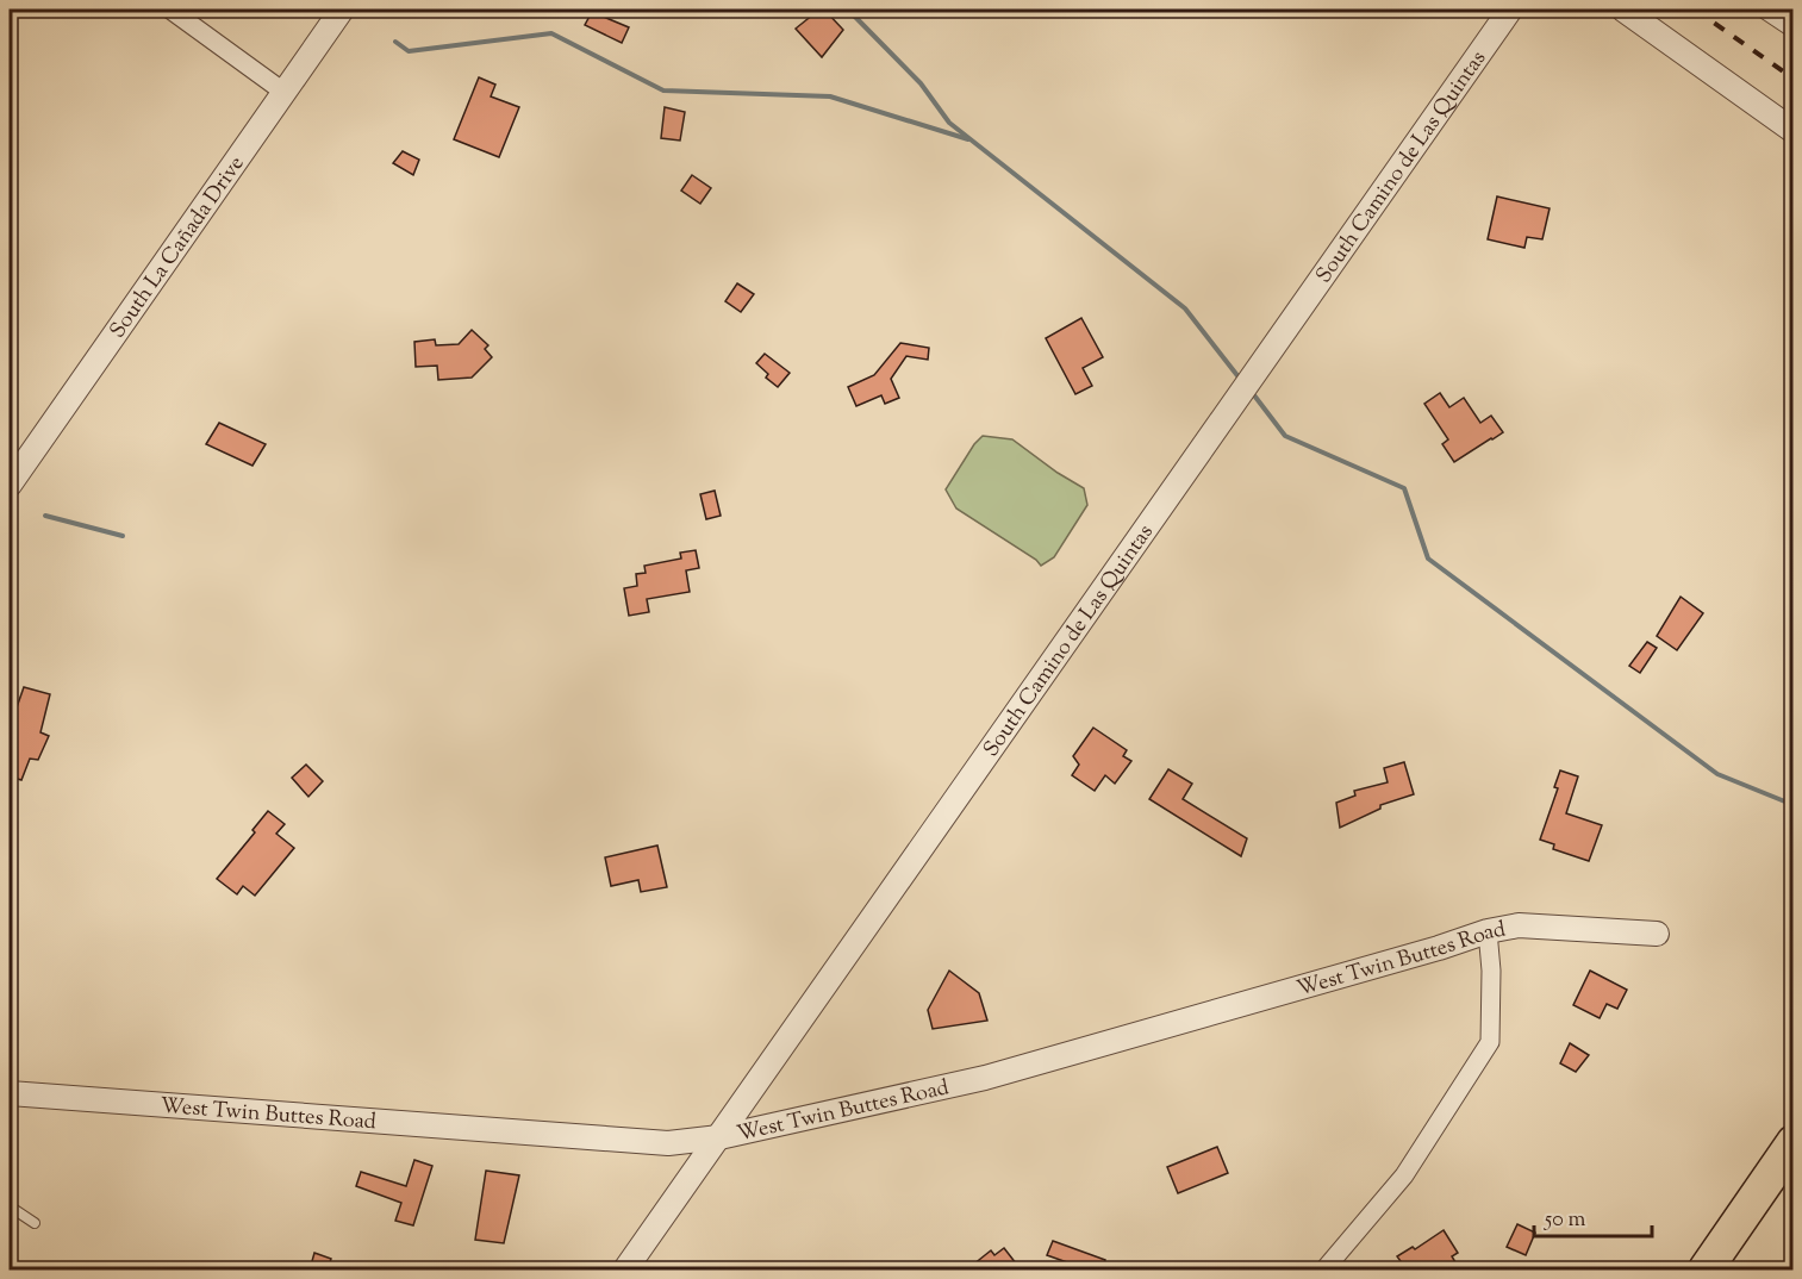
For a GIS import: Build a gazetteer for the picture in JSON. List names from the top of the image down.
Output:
{
  "streets": {
    "street": ["South Camino de Las Quintas", "South La Cañada Drive", "West Twin Buttes Road"]
  },
  "crossings": [
    ["South Camino de Las Quintas", "West Twin Buttes Road"]
  ],
  "scale_bar": "50 m"
}
